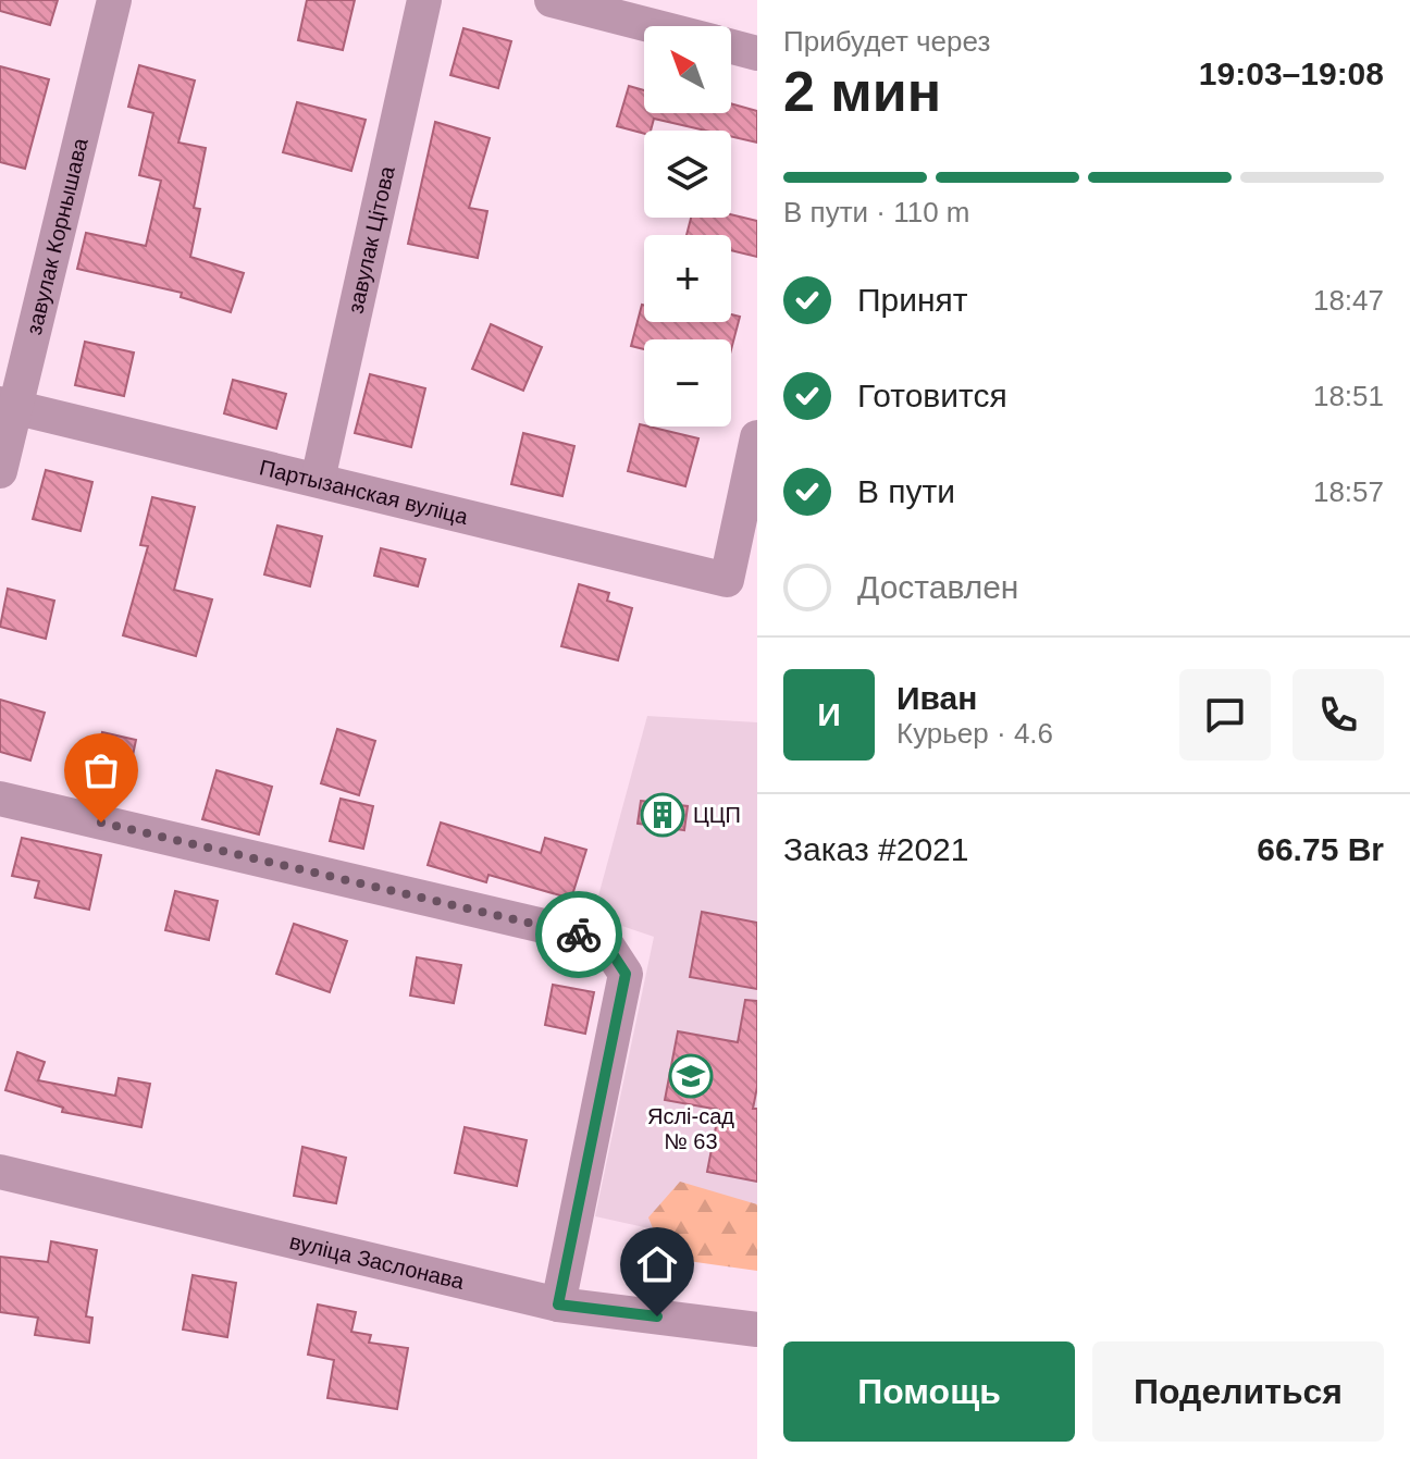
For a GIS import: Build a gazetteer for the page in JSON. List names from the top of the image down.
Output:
{
  "streets": {
    "street": [
      "завулак Корнышава",
      "завулак Цітова",
      "Партызанская вуліца",
      "вуліца Заслонава"
    ]
  },
  "crossings": [
    ["завулак Корнышава", "Партызанская вуліца"],
    ["завулак Цітова", "Партызанская вуліца"]
  ],
  "places": {
    "building": ["ЦЦП"],
    "school or university": ["Яслі-сад № 63"]
  },
  "north": "top left",
  "page": {
    "heading": ["2 мин", "Прибудет через", "19:03–19:08"],
    "panel": [
      "Иван",
      "Курьер · 4.6",
      "Заказ #2021",
      "66.75 Br"
    ],
    "map_buttons": ["+", "−"],
    "bar": "В пути · 110 m",
    "list": [
      ["Принят", "18:47"],
      ["Готовится", "18:51"],
      ["В пути", "18:57"],
      "Доставлен"
    ],
    "round": "И",
    "buttons": ["Помощь", "Поделиться"]
  }
}
